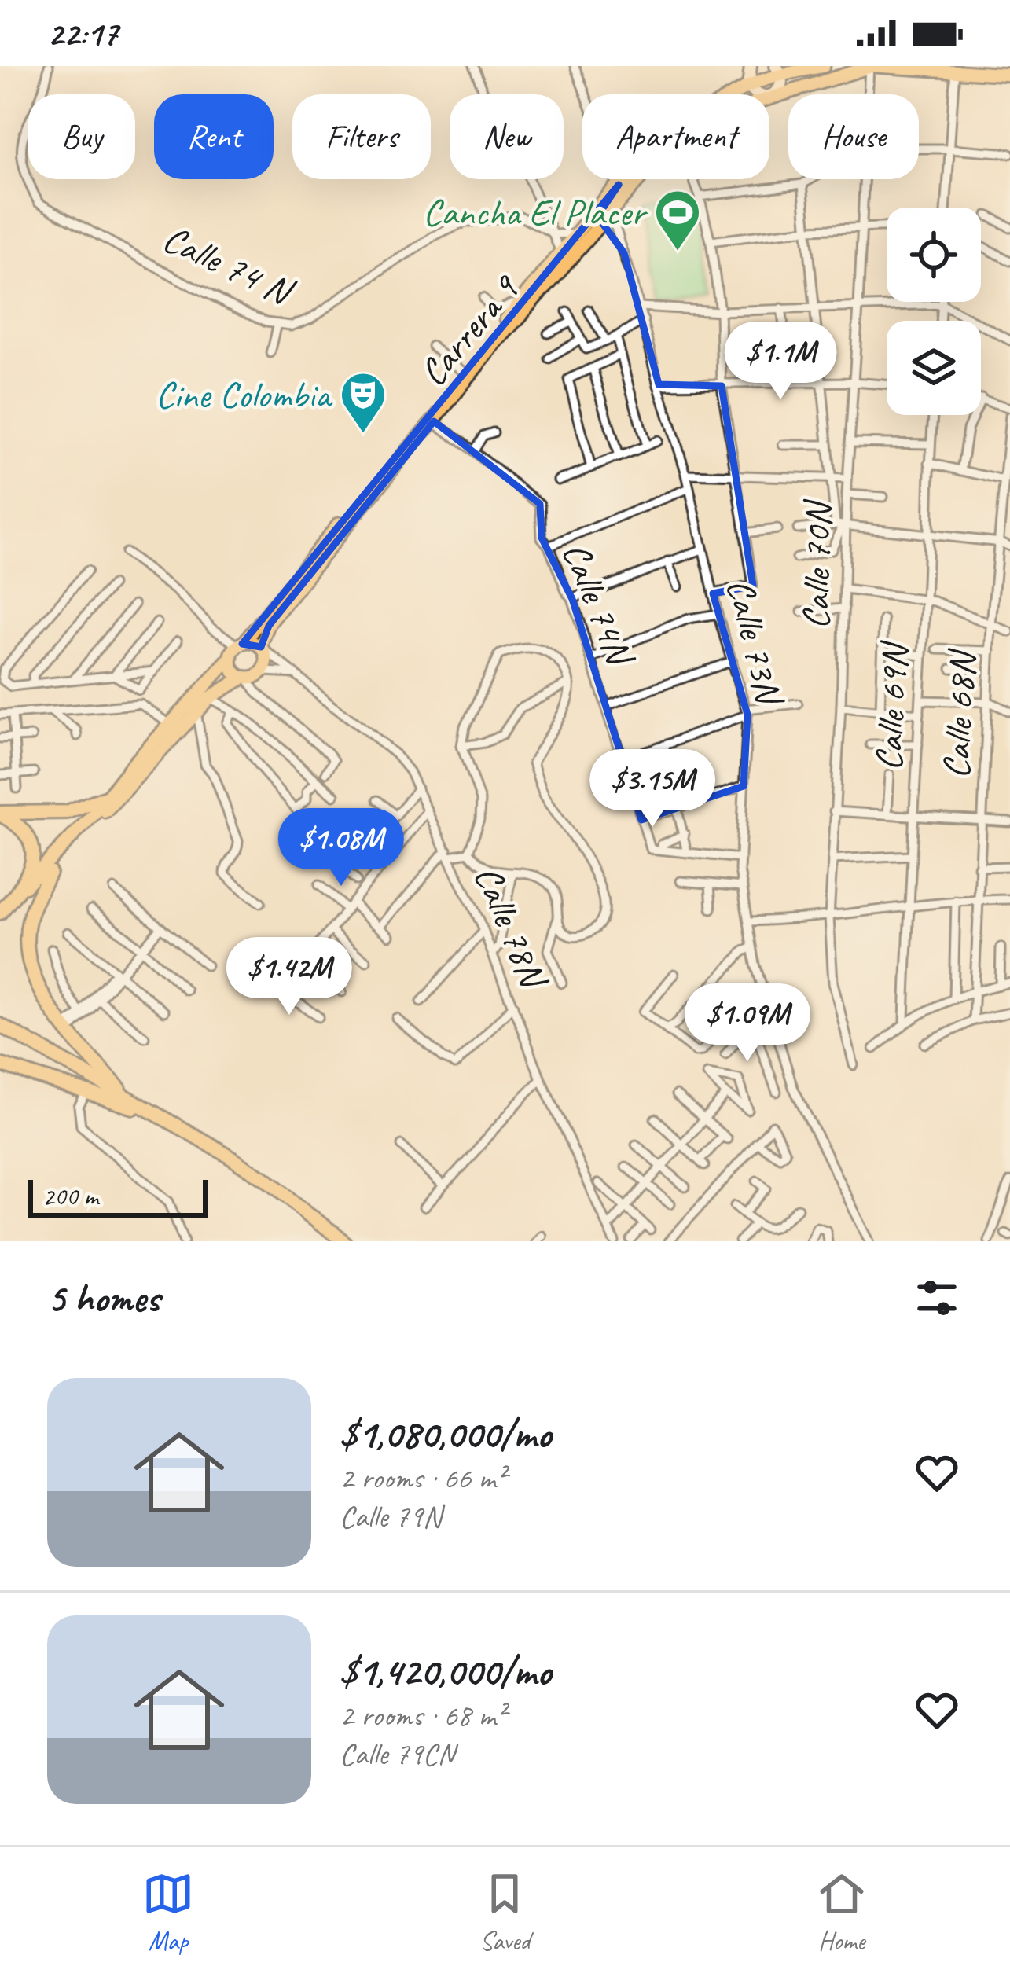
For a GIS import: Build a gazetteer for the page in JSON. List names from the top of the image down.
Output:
{
  "streets": {
    "highway": ["Carrera 9"],
    "street": [
      "Calle 74 N",
      "Calle 70N",
      "Calle 74N",
      "Calle 73N",
      "Calle 69N",
      "Calle 68N",
      "Calle 78N"
    ]
  },
  "crossings": [
    ["Calle 74 N", "Carrera 9"],
    ["Carrera 9", "Calle 70N"],
    ["Carrera 9", "Calle 74N"],
    ["Carrera 9", "Calle 73N"],
    ["Carrera 9", "Calle 78N"]
  ],
  "places": {
    "sports": ["Cancha El Placer"],
    "theatre": ["Cine Colombia"]
  },
  "scale_bar": "200 m",
  "page": {
    "status": "22:17",
    "chip": [
      "Buy",
      "Rent",
      "Filters",
      "New",
      "Apartment",
      "House"
    ],
    "price": [
      "$1.1M",
      "$3.15M",
      "$1.08M",
      "$1.42M",
      "$1.09M"
    ],
    "scale": "200 m",
    "heading": "5 homes",
    "list": [
      {
        "name": "$1,080,000/mo",
        "note": "2 rooms · 66 m² · Calle 79N"
      },
      {
        "name": "$1,420,000/mo",
        "note": "2 rooms · 68 m² · Calle 79CN"
      }
    ],
    "tabs": ["Map", "Saved", "Home"]
  }
}
